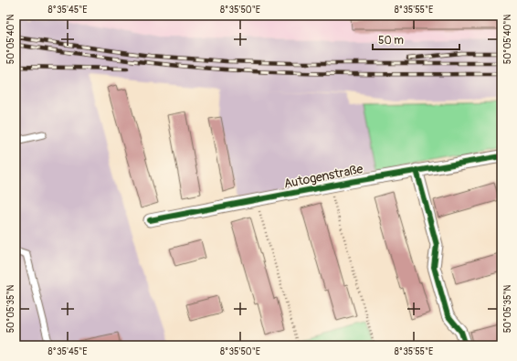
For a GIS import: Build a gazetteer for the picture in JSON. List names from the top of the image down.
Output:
{
  "streets": {
    "street": ["Autogenstraße"]
  },
  "scale_bar": "50 m",
  "coordinates": [
    "8°35'45\"E",
    "8°35'50\"E",
    "8°35'55\"E",
    "50°05'40\"N",
    "50°05'35\"N"
  ]
}
